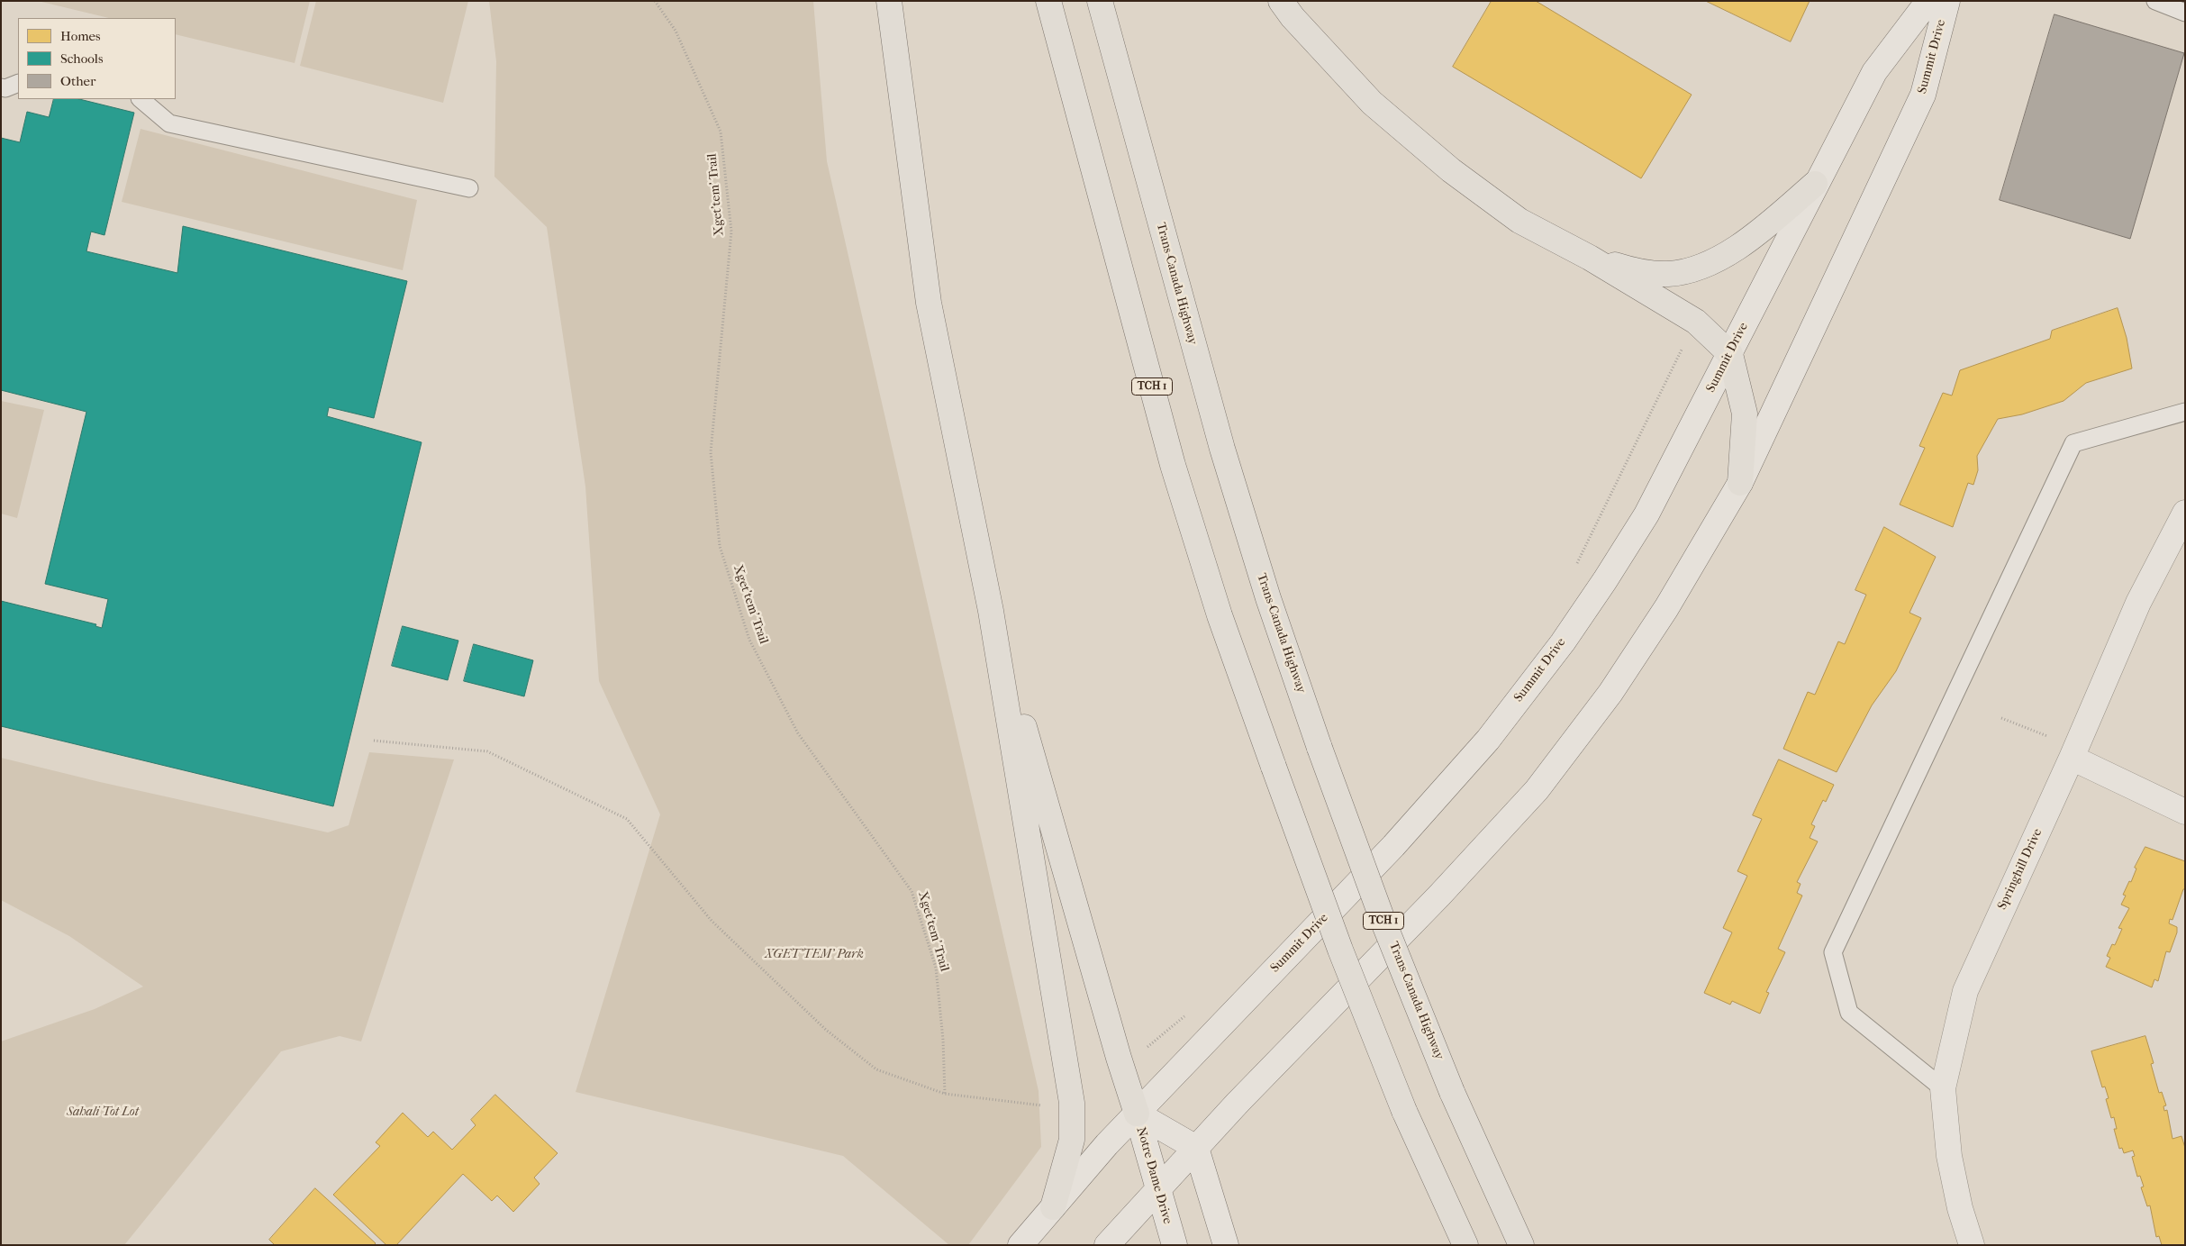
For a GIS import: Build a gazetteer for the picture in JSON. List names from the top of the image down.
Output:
{
  "streets": {
    "highway": ["Trans-Canada Highway", "TCH 1"],
    "main road": ["Summit Drive", "Springhill Drive", "Notre Dame Drive"],
    "path": ["Xget'tem' Trail"]
  },
  "crossings": [
    ["Summit Drive", "Notre Dame Drive"]
  ],
  "parks": ["XGET'TEM' Park", "Sahali Tot Lot"],
  "legend": ["Homes", "Schools", "Other"]
}
